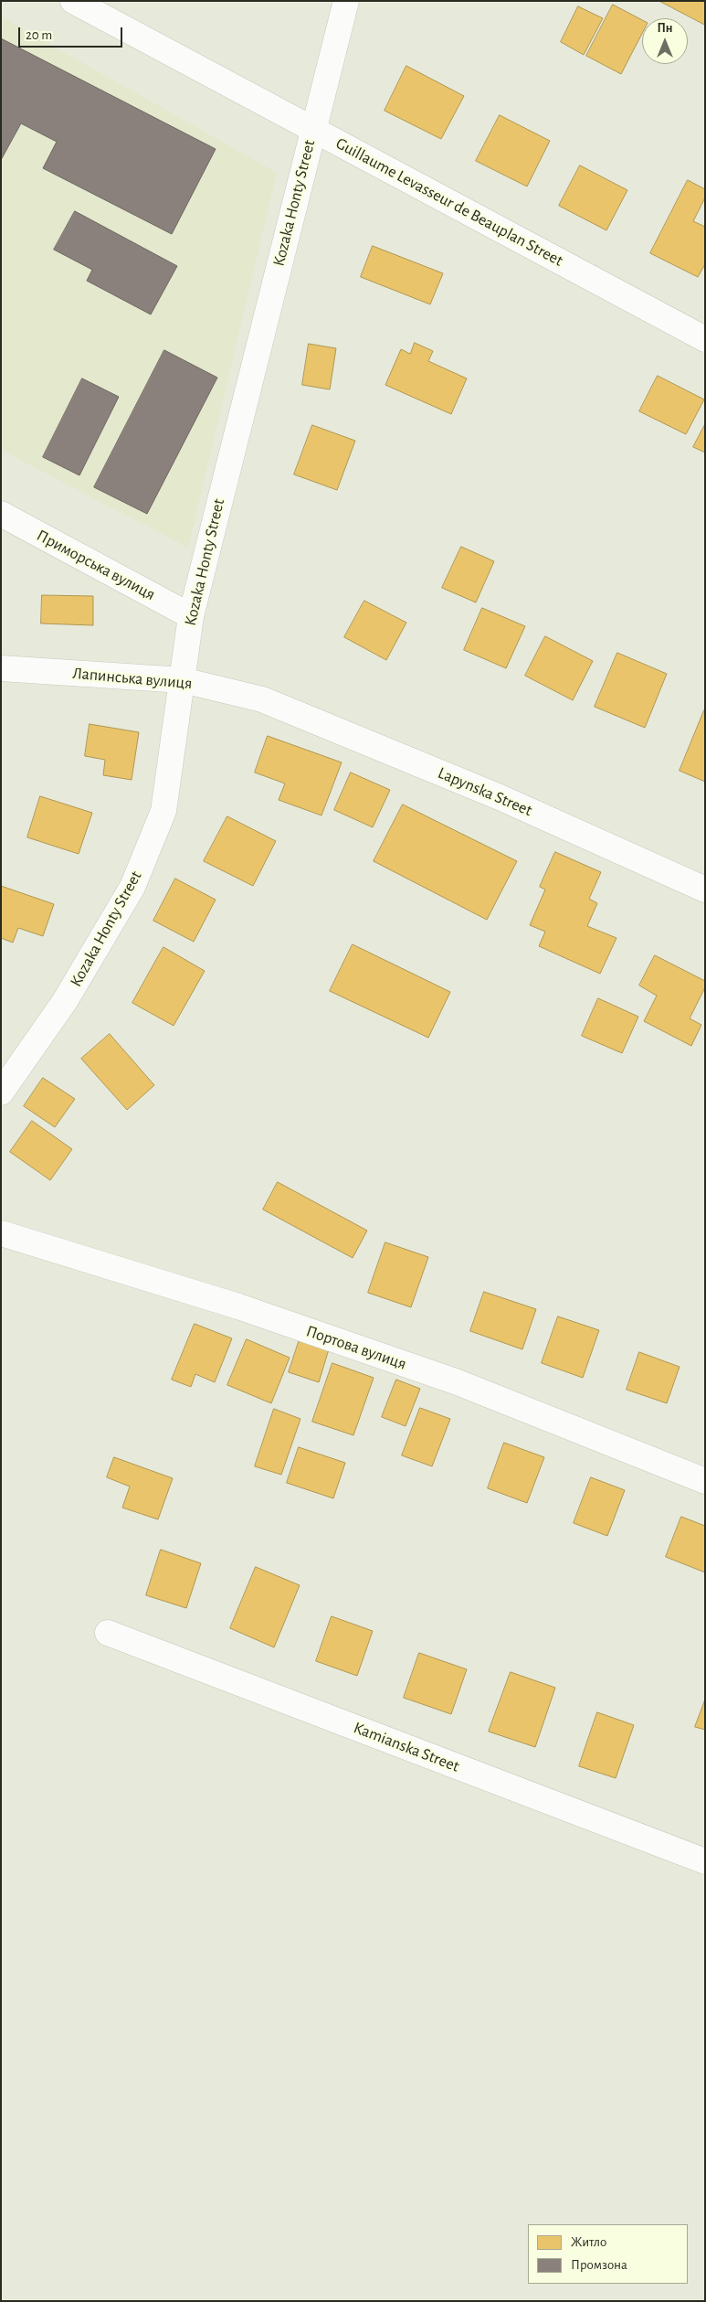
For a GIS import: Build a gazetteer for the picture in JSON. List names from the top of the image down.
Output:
{
  "streets": {
    "street": [
      "Guillaume Levasseur de Beauplan Street",
      "Kozaka Honty Street",
      "Приморська вулиця",
      "Лапинська вулиця",
      "Портова вулиця",
      "Kamianska Street"
    ]
  },
  "crossings": [
    ["Guillaume Levasseur de Beauplan Street", "Kozaka Honty Street"],
    ["Kozaka Honty Street", "Приморська вулиця"],
    ["Kozaka Honty Street", "Лапинська вулиця"]
  ],
  "legend": ["Житло", "Промзона"],
  "scale_bar": "20 m",
  "north": "top"
}
